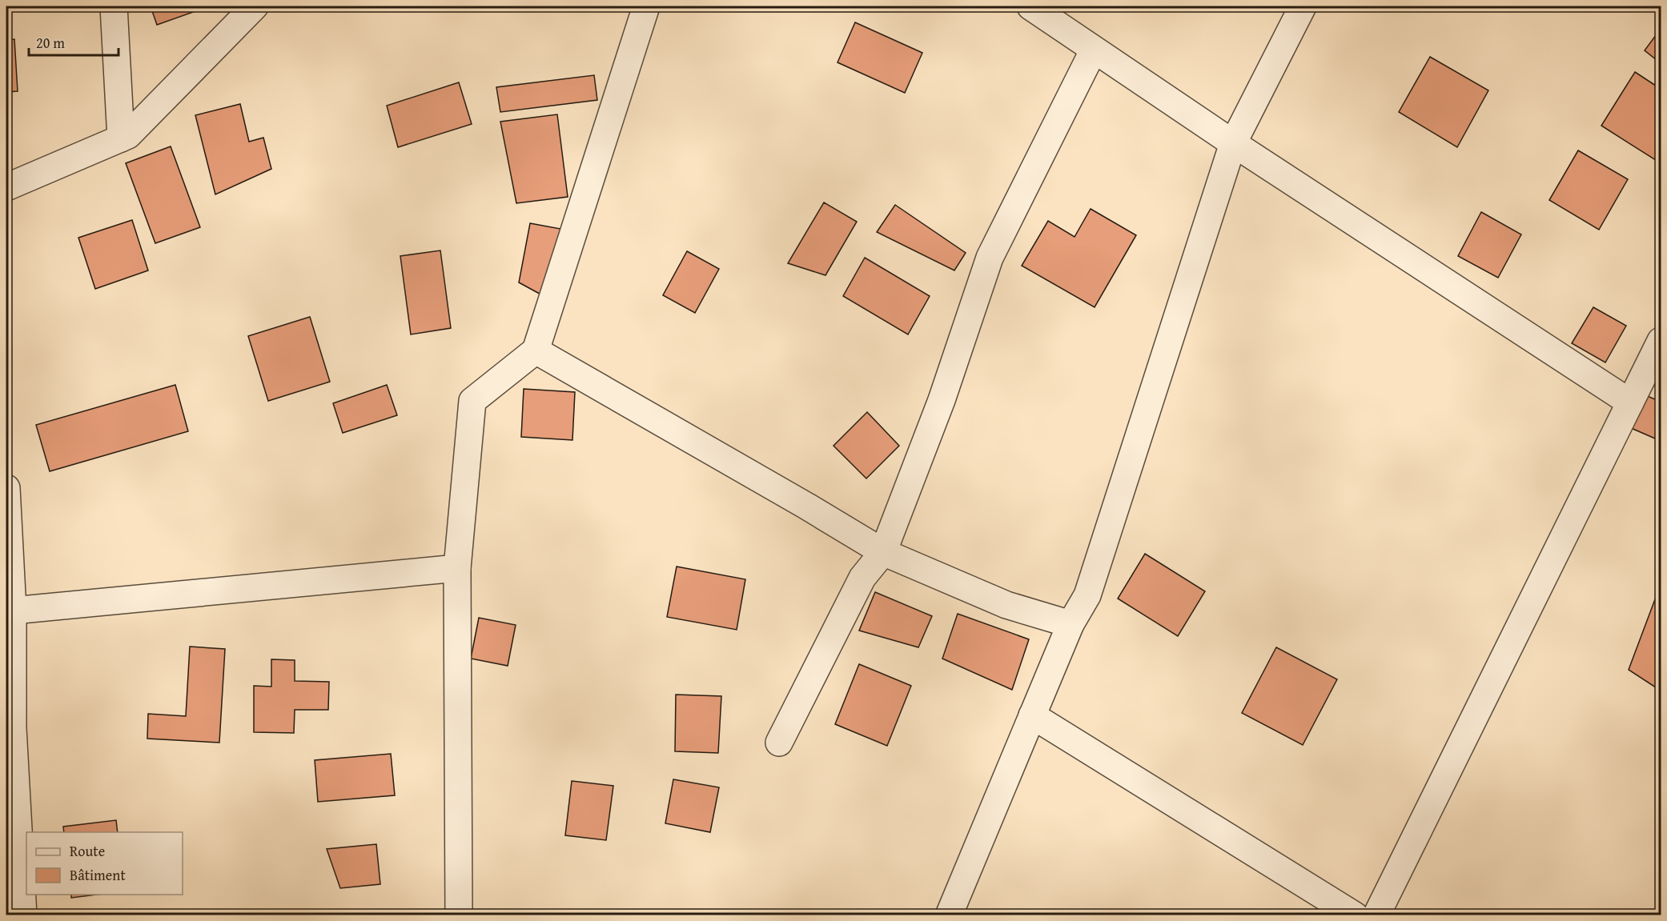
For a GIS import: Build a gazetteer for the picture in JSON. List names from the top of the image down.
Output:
{
  "legend": ["Route", "Bâtiment"],
  "scale_bar": "20 m"
}
